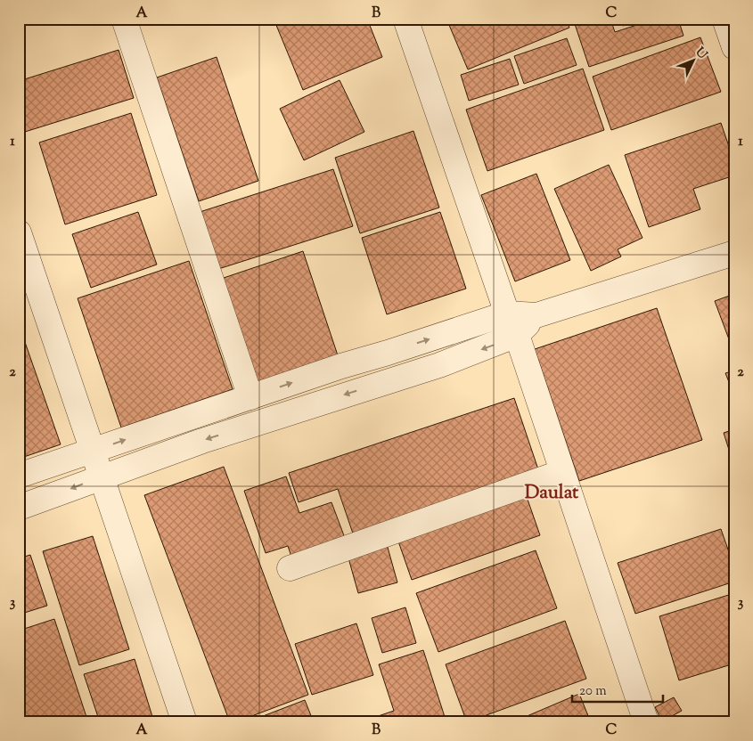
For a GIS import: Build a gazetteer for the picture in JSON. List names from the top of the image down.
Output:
{
  "districts": ["Daulat"],
  "scale_bar": "20 m",
  "north": "top right",
  "grid": {
    "columns": ["A", "B", "C"],
    "rows": ["1", "2", "3"]
  }
}
